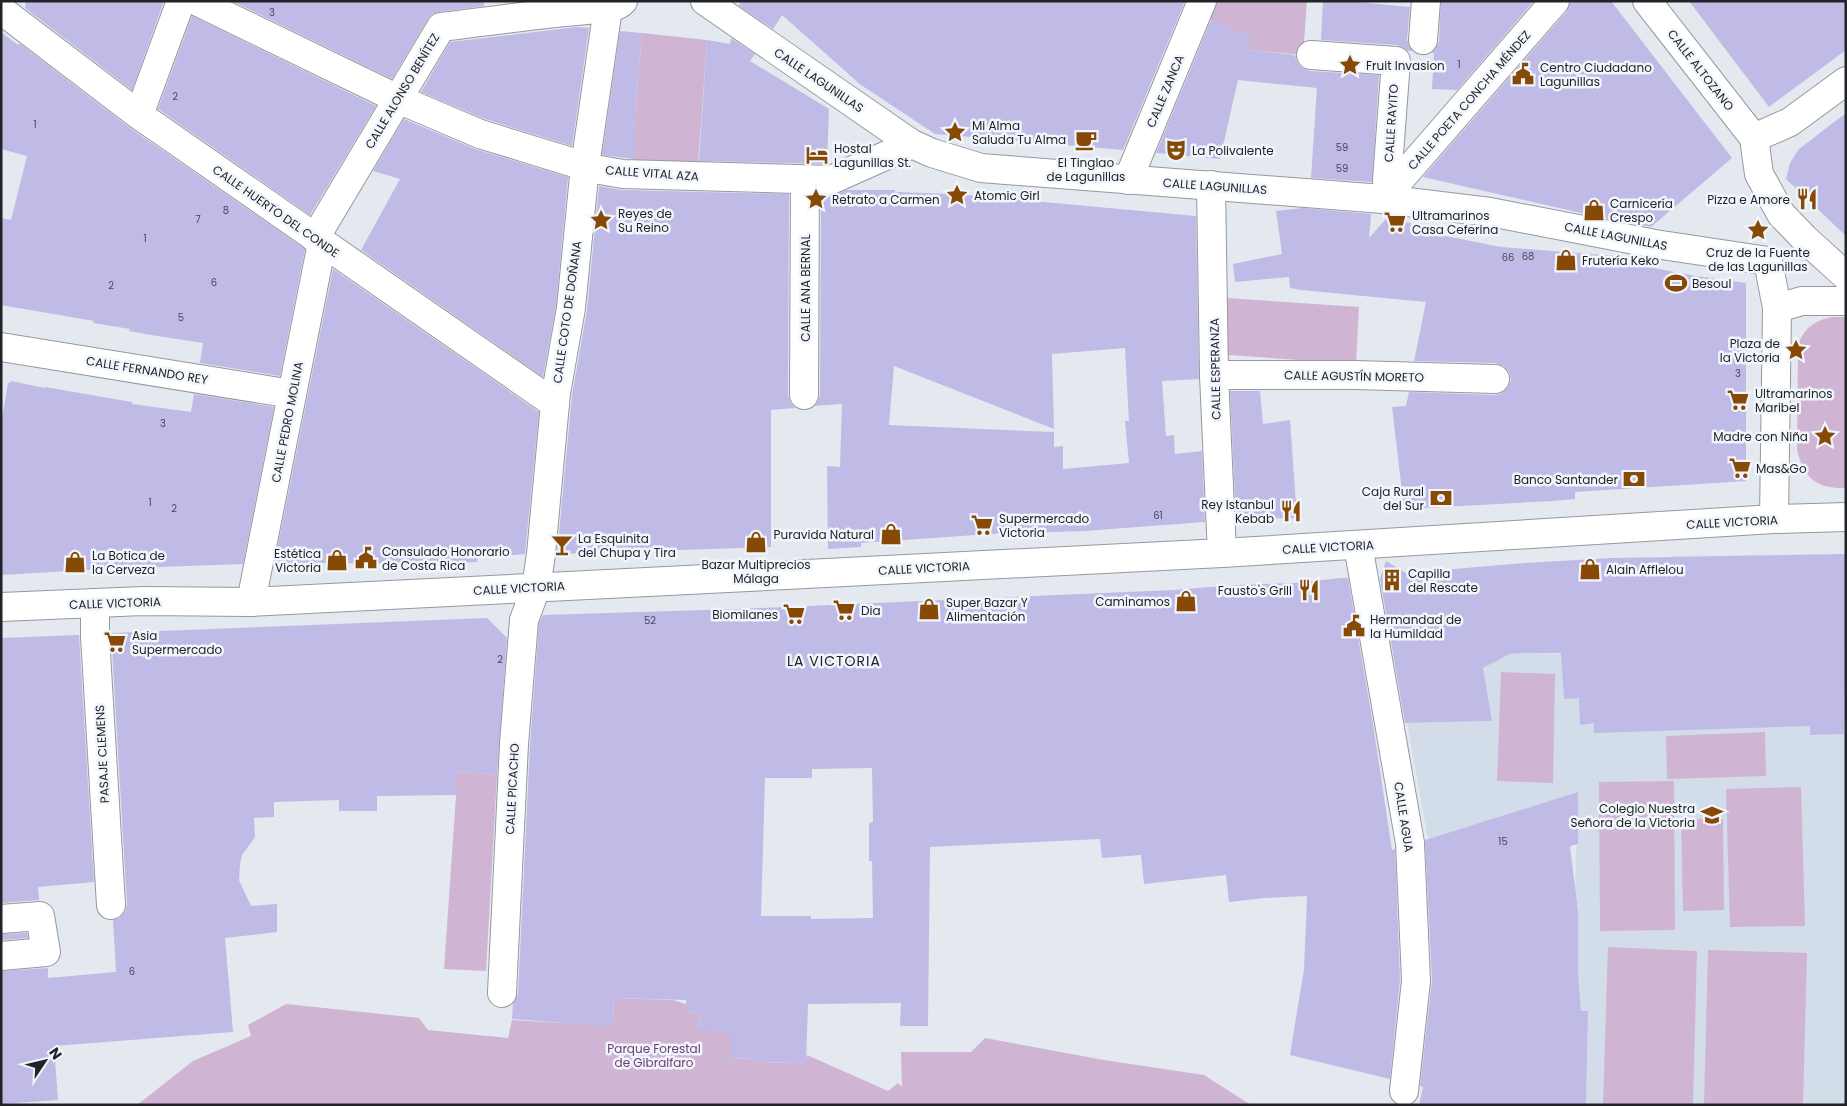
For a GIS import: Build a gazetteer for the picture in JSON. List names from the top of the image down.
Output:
{
  "streets": {
    "street": [
      "CALLE ALTOZANO",
      "CALLE LAGUNILLAS",
      "CALLE ALONSO BENÍTEZ",
      "CALLE ZANCA",
      "CALLE POETA CONCHA MÉNDEZ",
      "CALLE RAYITO",
      "CALLE VITAL AZA",
      "CALLE HUERTO DEL CONDE",
      "CALLE ANA BERNAL",
      "CALLE COTO DE DOÑANA",
      "CALLE ESPERANZA",
      "CALLE FERNANDO REY",
      "CALLE AGUSTÍN MORETO",
      "CALLE PEDRO MOLINA",
      "CALLE VICTORIA",
      "PASAJE CLEMENS",
      "CALLE PICACHO",
      "CALLE AGUA"
    ]
  },
  "crossings": [
    ["CALLE LAGUNILLAS", "CALLE ZANCA"],
    ["CALLE LAGUNILLAS", "CALLE POETA CONCHA MÉNDEZ"],
    ["CALLE LAGUNILLAS", "CALLE RAYITO"],
    ["CALLE LAGUNILLAS", "CALLE VITAL AZA"],
    ["CALLE LAGUNILLAS", "CALLE ESPERANZA"],
    ["CALLE ALONSO BENÍTEZ", "CALLE VITAL AZA"],
    ["CALLE ALONSO BENÍTEZ", "CALLE HUERTO DEL CONDE"],
    ["CALLE ALONSO BENÍTEZ", "CALLE COTO DE DOÑANA"],
    ["CALLE ALONSO BENÍTEZ", "CALLE PEDRO MOLINA"],
    ["CALLE POETA CONCHA MÉNDEZ", "CALLE RAYITO"],
    ["CALLE VITAL AZA", "CALLE ANA BERNAL"],
    ["CALLE VITAL AZA", "CALLE COTO DE DOÑANA"],
    ["CALLE HUERTO DEL CONDE", "CALLE COTO DE DOÑANA"],
    ["CALLE HUERTO DEL CONDE", "CALLE PEDRO MOLINA"],
    ["CALLE COTO DE DOÑANA", "CALLE VICTORIA"],
    ["CALLE COTO DE DOÑANA", "CALLE PICACHO"],
    ["CALLE ESPERANZA", "CALLE AGUSTÍN MORETO"],
    ["CALLE ESPERANZA", "CALLE VICTORIA"],
    ["CALLE FERNANDO REY", "CALLE PEDRO MOLINA"],
    ["CALLE PEDRO MOLINA", "CALLE VICTORIA"],
    ["CALLE VICTORIA", "PASAJE CLEMENS"],
    ["CALLE VICTORIA", "CALLE PICACHO"],
    ["CALLE VICTORIA", "CALLE AGUA"]
  ],
  "districts": ["LA VICTORIA"],
  "parks": ["Parque Forestal de Gibralfaro"],
  "places": {
    "place": [
      "Fruit Invasion",
      "Mi Alma Saluda Tu Alma",
      "Atomic Girl",
      "Retrato a Carmen",
      "Reyes de Su Reino",
      "Cruz de la Fuente de las Lagunillas",
      "Plaza de la Victoria",
      "Madre con Niña"
    ],
    "public building": ["Centro Ciudadano Lagunillas", "Consulado Honorario de Costa Rica", "Hermandad de la Humildad"],
    "cafe": ["El Tinglao de Lagunillas"],
    "theatre": ["La Polivalente"],
    "hotel": ["Hostal Lagunillas St."],
    "restaurant": ["Pizza e Amore", "Rey Istanbul Kebab", "Fausto's Grill"],
    "shop": [
      "Carnicería Crespo",
      "Frutería Keko",
      "Puravida Natural",
      "Bazar Multiprecios Málaga",
      "Estética Victoria",
      "La Botica de la Cerveza",
      "Alain Afflelou",
      "Caminamos",
      "Super Bazar Y Alimentación"
    ],
    "supermarket": [
      "Ultramarinos Casa Ceferina",
      "Ultramarinos Maribel",
      "Mas&Go",
      "Supermercado Victoria",
      "Dia",
      "Biomilanes",
      "Asia Supermercado"
    ],
    "sports": ["Besoul"],
    "bank": ["Banco Santander", "Caja Rural del Sur"],
    "bar": ["La Esquinita del Chupa y Tira"],
    "building": ["Capilla del Rescate"],
    "school or university": ["Colegio Nuestra Señora de la Victoria"]
  },
  "house_numbers": [
    "3",
    "1",
    "2",
    "1",
    "59",
    "59",
    "8",
    "7",
    "1",
    "68",
    "66",
    "6",
    "2",
    "5",
    "3",
    "3",
    "1",
    "2",
    "61",
    "52",
    "2",
    "15",
    "6"
  ],
  "north": "top right"
}
